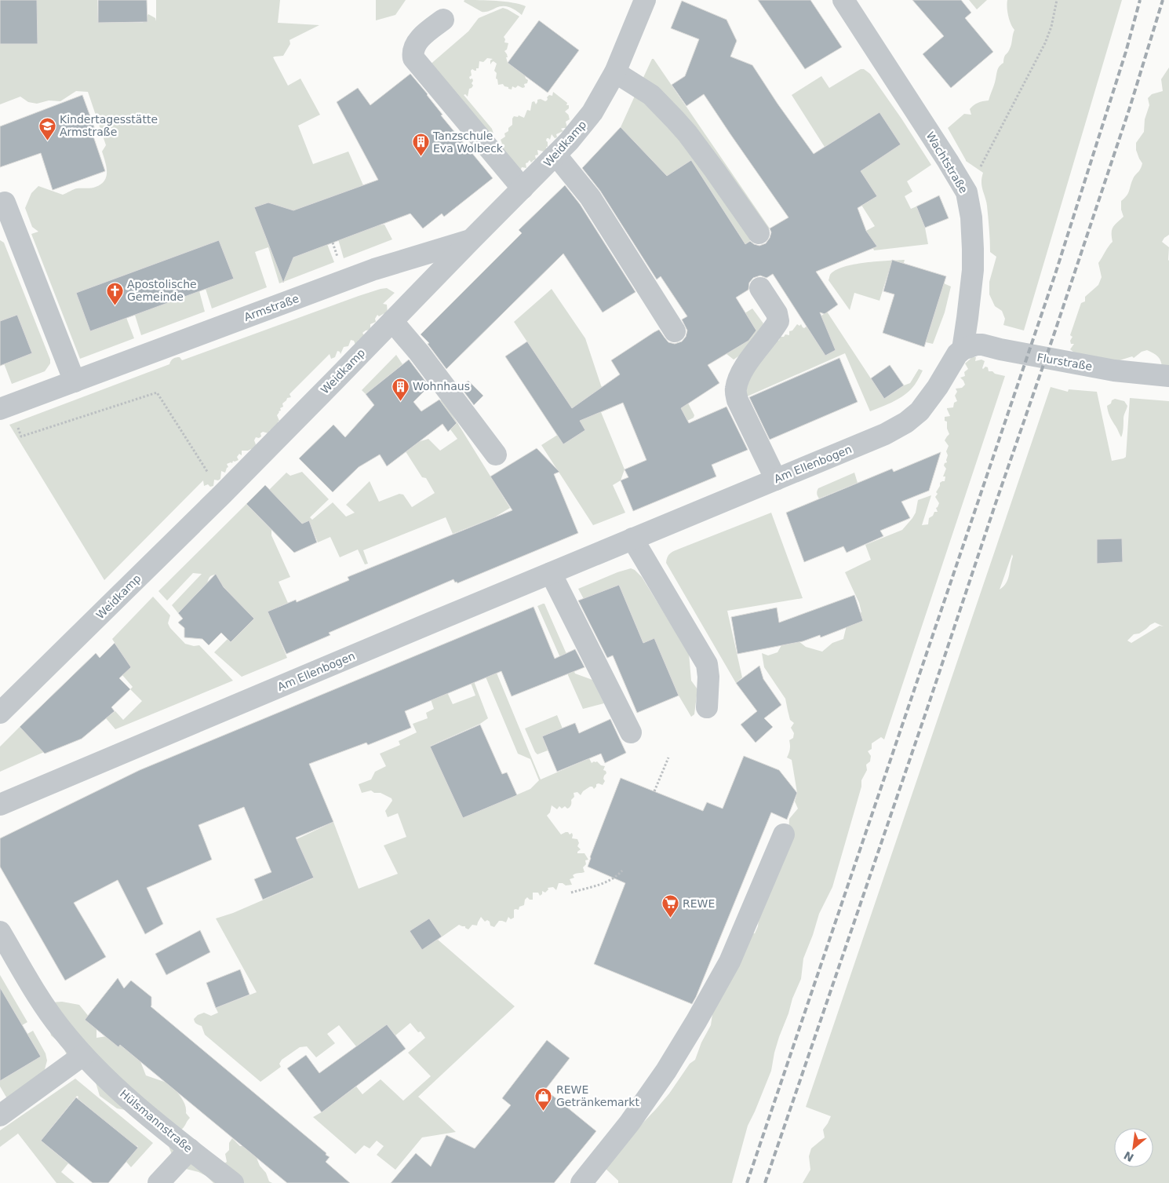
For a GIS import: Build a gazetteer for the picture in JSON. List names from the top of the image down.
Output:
{
  "streets": {
    "street": [
      "Weidkamp",
      "Wachtstraße",
      "Armstraße",
      "Flurstraße",
      "Am Ellenbogen",
      "Hülsmannstraße"
    ]
  },
  "crossings": [
    ["Weidkamp", "Armstraße"],
    ["Wachtstraße", "Flurstraße"],
    ["Wachtstraße", "Am Ellenbogen"],
    ["Flurstraße", "Am Ellenbogen"]
  ],
  "places": {
    "school or university": ["Kindertagesstätte Armstraße"],
    "building": ["Tanzschule Eva Wolbeck", "Wohnhaus"],
    "church": ["Apostolische Gemeinde"],
    "supermarket": ["REWE"],
    "shop": ["REWE Getränkemarkt"]
  },
  "north": "bottom left"
}
